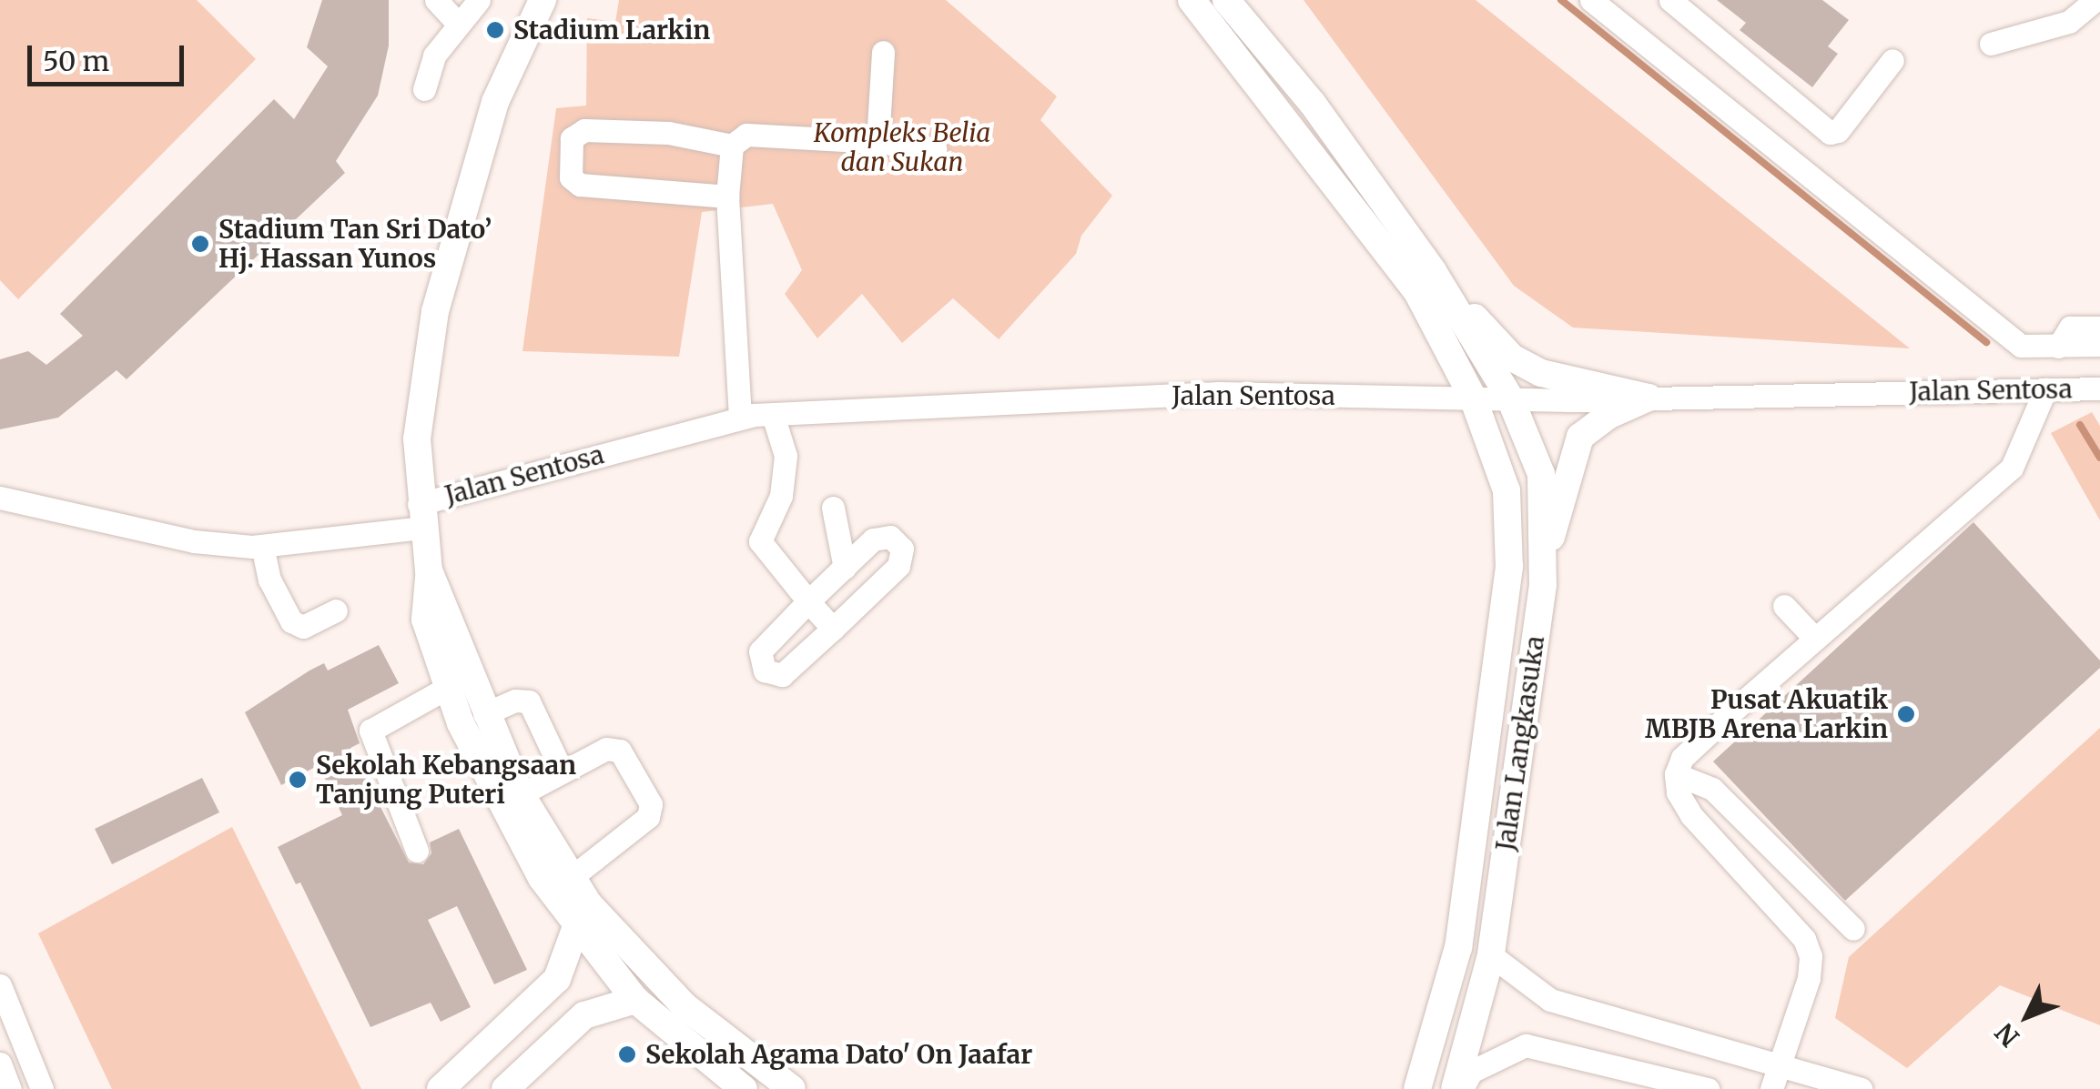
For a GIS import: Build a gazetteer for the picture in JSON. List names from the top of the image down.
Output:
{
  "streets": {
    "main road": ["Jalan Langkasuka"],
    "street": ["Jalan Sentosa"]
  },
  "crossings": [
    ["Jalan Sentosa", "Jalan Langkasuka"]
  ],
  "parks": ["Kompleks Belia dan Sukan"],
  "places": [
    "Stadium Larkin",
    "Stadium Tan Sri Dato’ Hj. Hassan Yunos",
    "Pusat Akuatik MBJB Arena Larkin",
    "Sekolah Kebangsaan Tanjung Puteri",
    "Sekolah Agama Dato' On Jaafar"
  ],
  "scale_bar": "50 m",
  "north": "bottom left"
}
